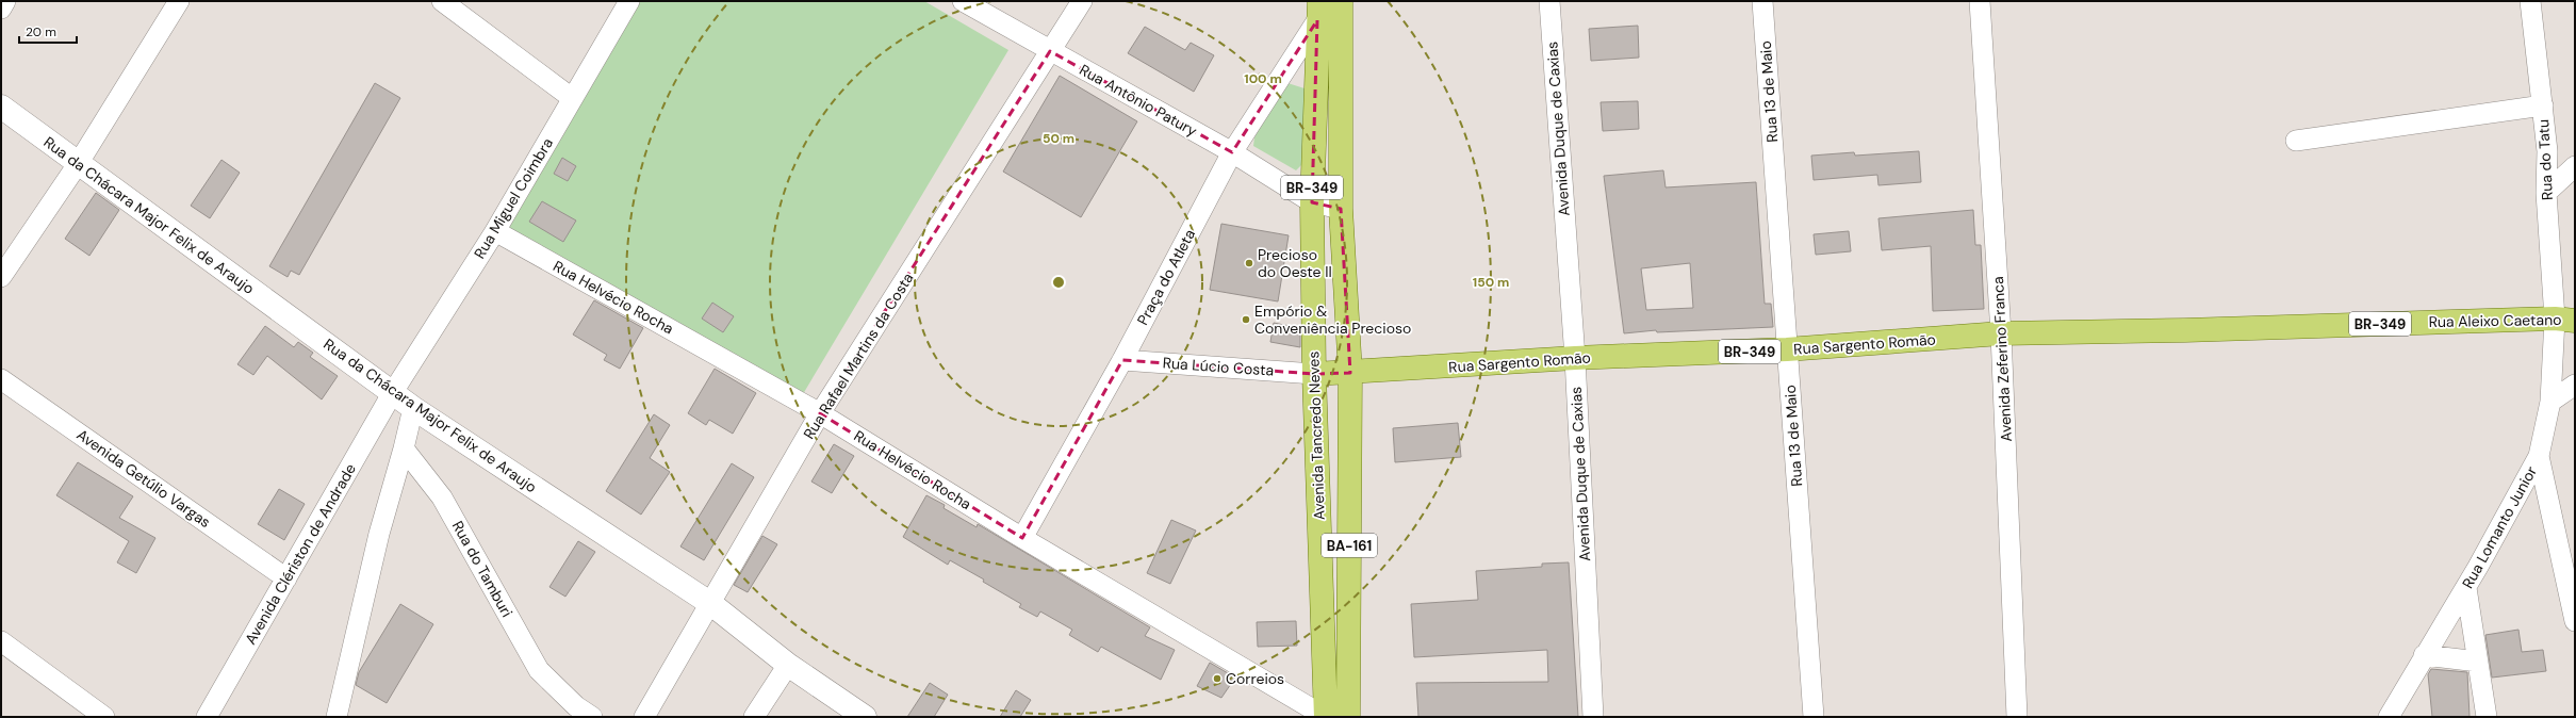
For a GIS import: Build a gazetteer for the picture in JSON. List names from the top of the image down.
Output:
{
  "streets": {
    "main road": [
      "BR-349",
      "Rua Aleixo Caetano",
      "Rua Sargento Romão",
      "Avenida Tancredo Neves",
      "BA-161"
    ],
    "street": [
      "Rua 13 de Maio",
      "Rua Antônio Patury",
      "Avenida Duque de Caxias",
      "Rua do Tatu",
      "Rua Miguel Coimbra",
      "Rua da Chácara Major Felix de Araujo",
      "Praça do Atleta",
      "Rua Helvécio Rocha",
      "Rua Rafael Martins da Costa",
      "Avenida Zeferino Franca",
      "Rua Lúcio Costa",
      "Avenida Getúlio Vargas",
      "Rua Lomanto Junior",
      "Avenida Clériston de Andrade",
      "Rua do Tamburi"
    ]
  },
  "crossings": [
    ["Rua 13 de Maio", "Rua Sargento Romão"],
    ["Rua Antônio Patury", "Praça do Atleta"],
    ["Rua Antônio Patury", "Rua Rafael Martins da Costa"],
    ["Rua Antônio Patury", "Avenida Tancredo Neves"],
    ["Avenida Duque de Caxias", "Rua Sargento Romão"],
    ["Rua do Tatu", "Rua Aleixo Caetano"],
    ["Rua do Tatu", "Rua Lomanto Junior"],
    ["Rua Miguel Coimbra", "Rua da Chácara Major Felix de Araujo"],
    ["Rua Miguel Coimbra", "Rua Helvécio Rocha"],
    ["Rua Miguel Coimbra", "Avenida Clériston de Andrade"],
    ["Rua da Chácara Major Felix de Araujo", "Rua Rafael Martins da Costa"],
    ["Rua da Chácara Major Felix de Araujo", "Avenida Clériston de Andrade"],
    ["Praça do Atleta", "Rua Helvécio Rocha"],
    ["Praça do Atleta", "Rua Lúcio Costa"],
    ["Praça do Atleta", "Avenida Tancredo Neves"],
    ["Rua Helvécio Rocha", "Rua Rafael Martins da Costa"],
    ["Rua Helvécio Rocha", "Avenida Tancredo Neves"],
    ["Rua Aleixo Caetano", "Rua Sargento Romão"],
    ["Rua Aleixo Caetano", "Rua Lomanto Junior"],
    ["Rua Sargento Romão", "Avenida Zeferino Franca"],
    ["Rua Sargento Romão", "Rua Lúcio Costa"],
    ["Rua Sargento Romão", "Avenida Tancredo Neves"],
    ["Rua Lúcio Costa", "Avenida Tancredo Neves"],
    ["Avenida Getúlio Vargas", "Avenida Clériston de Andrade"]
  ],
  "places": ["Precioso do Oeste II", "Empório & Conveniência Precioso", "Correios"],
  "scale_bar": "20 m",
  "rings": ["100 m", "50 m", "150 m"]
}
